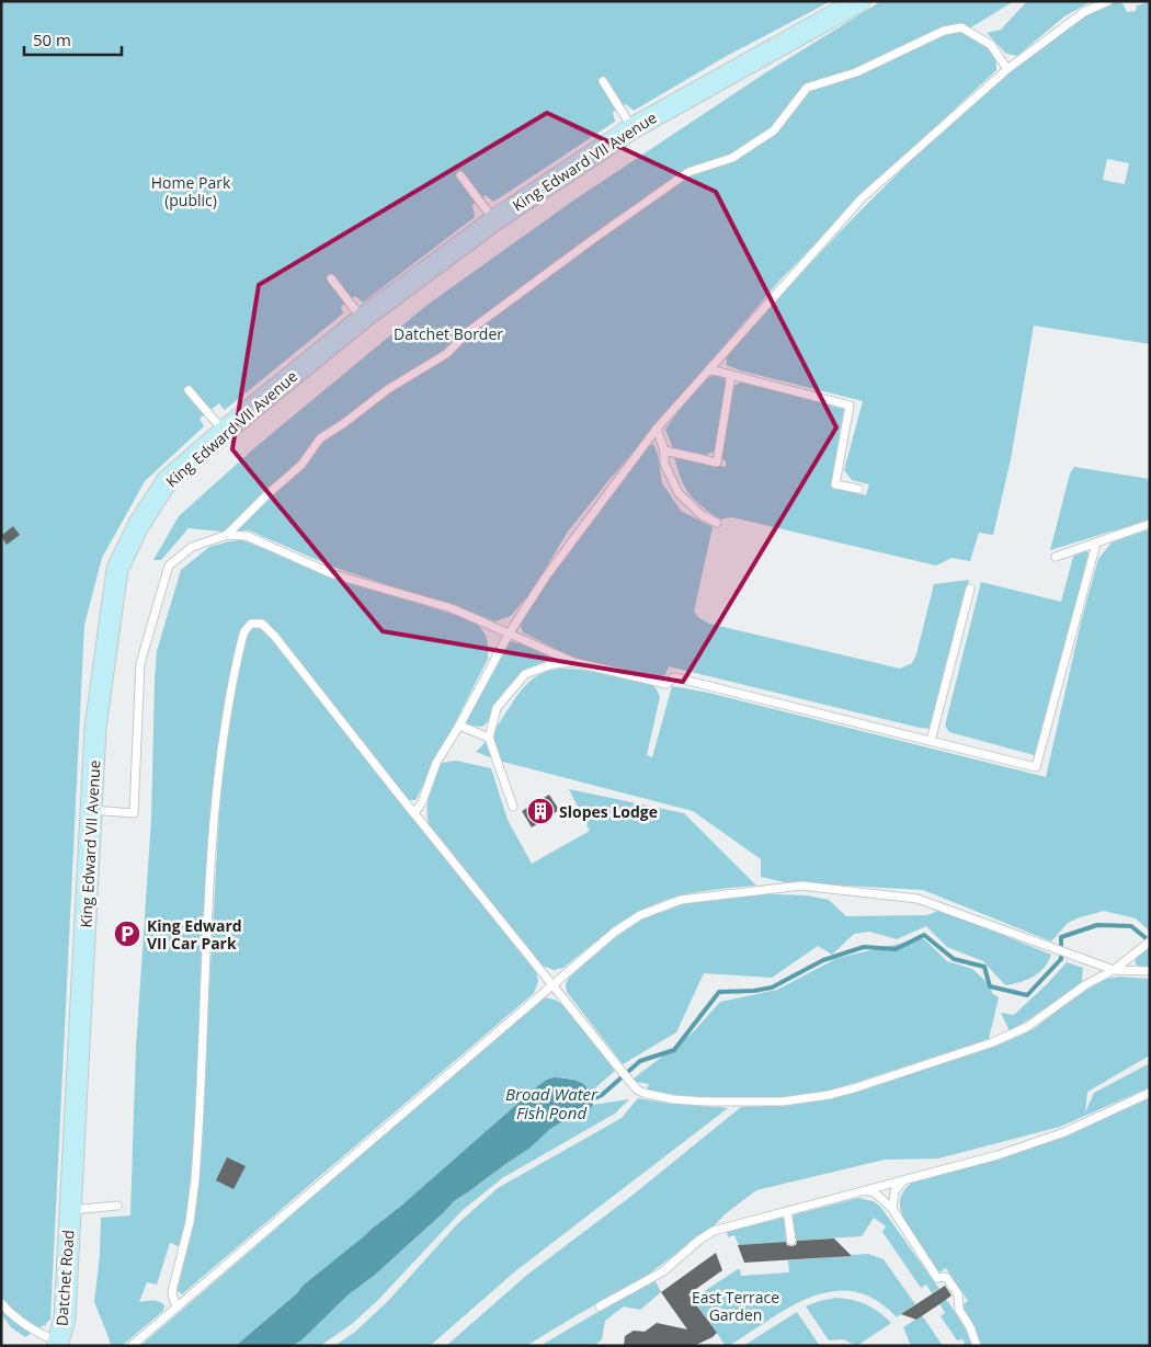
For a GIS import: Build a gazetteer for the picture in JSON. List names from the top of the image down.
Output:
{
  "streets": {
    "main road": ["King Edward VII Avenue", "Datchet Road"]
  },
  "crossings": [
    ["King Edward VII Avenue", "Datchet Road"]
  ],
  "water": ["Broad Water Fish Pond"],
  "parks": ["Home Park (public)", "Datchet Border", "East Terrace Garden"],
  "places": {
    "building": ["Slopes Lodge"],
    "parking": ["King Edward VII Car Park"]
  },
  "scale_bar": "50 m"
}
